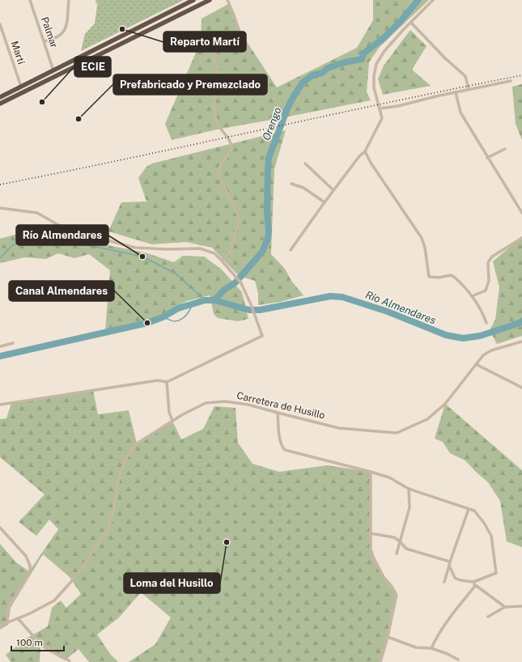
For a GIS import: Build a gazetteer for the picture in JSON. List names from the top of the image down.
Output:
{
  "streets": {
    "street": ["Palmar", "Martí", "Carretera de Husillo"]
  },
  "water": ["Orengo", "Río Almendares"],
  "places": [
    "Reparto Martí",
    "ECIE",
    "Prefabricado y Premezclado",
    "Río Almendares",
    "Canal Almendares",
    "Loma del Husillo"
  ],
  "scale_bar": "100 m"
}
